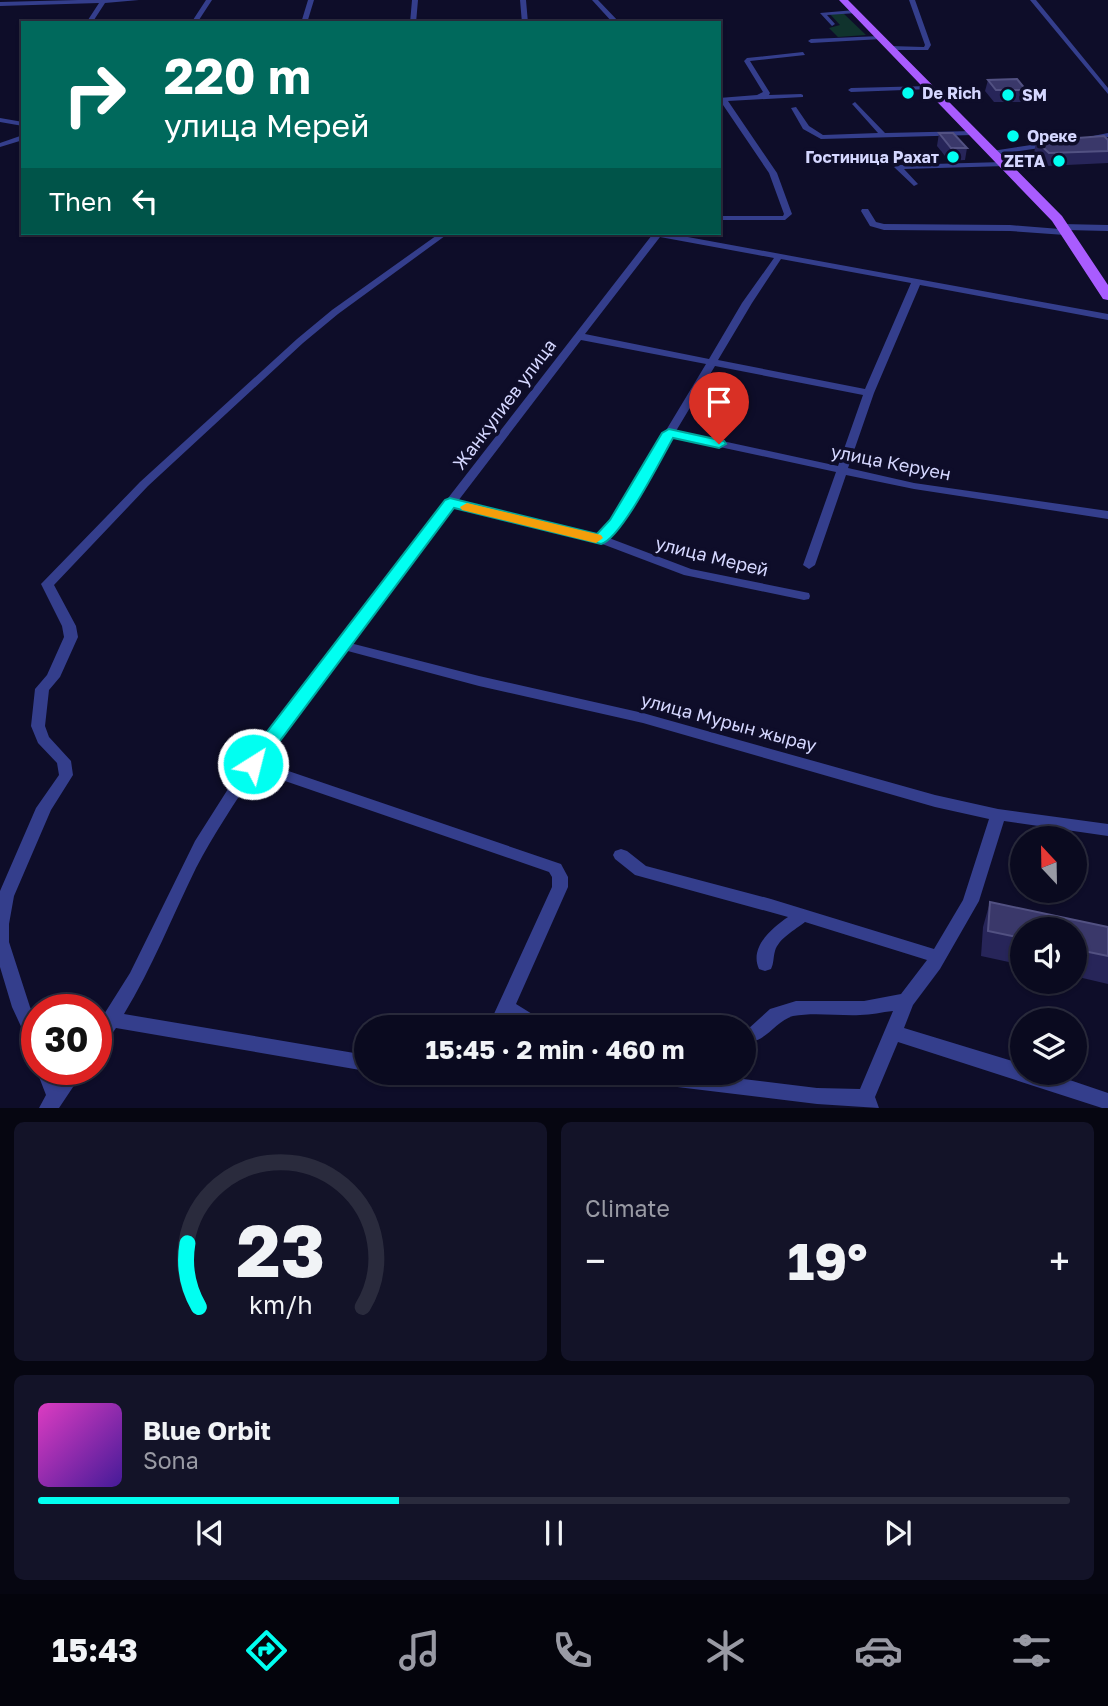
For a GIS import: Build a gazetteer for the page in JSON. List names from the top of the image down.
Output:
{
  "streets": {
    "street": [
      "Жанкулиев улица",
      "улица Керуен",
      "улица Мерей",
      "улица Мурын жырау"
    ]
  },
  "crossings": [
    ["Жанкулиев улица", "улица Мерей"],
    ["Жанкулиев улица", "улица Мурын жырау"]
  ],
  "places": [
    "De Rich",
    "SM",
    "Ореке",
    "Гостиница Рахат",
    "ZETA"
  ],
  "north": "top",
  "page": {
    "turn": ["220 m", "улица Мерей"],
    "then": "Then",
    "limit": "30",
    "trip": "15:45 · 2 min · 460 m",
    "tile": "Climate",
    "heat": ["−", "19°", "+"],
    "song": ["Blue Orbit", "Sona"],
    "tabs": "15:43",
    "gauge": ["23", "km/h"]
  }
}
